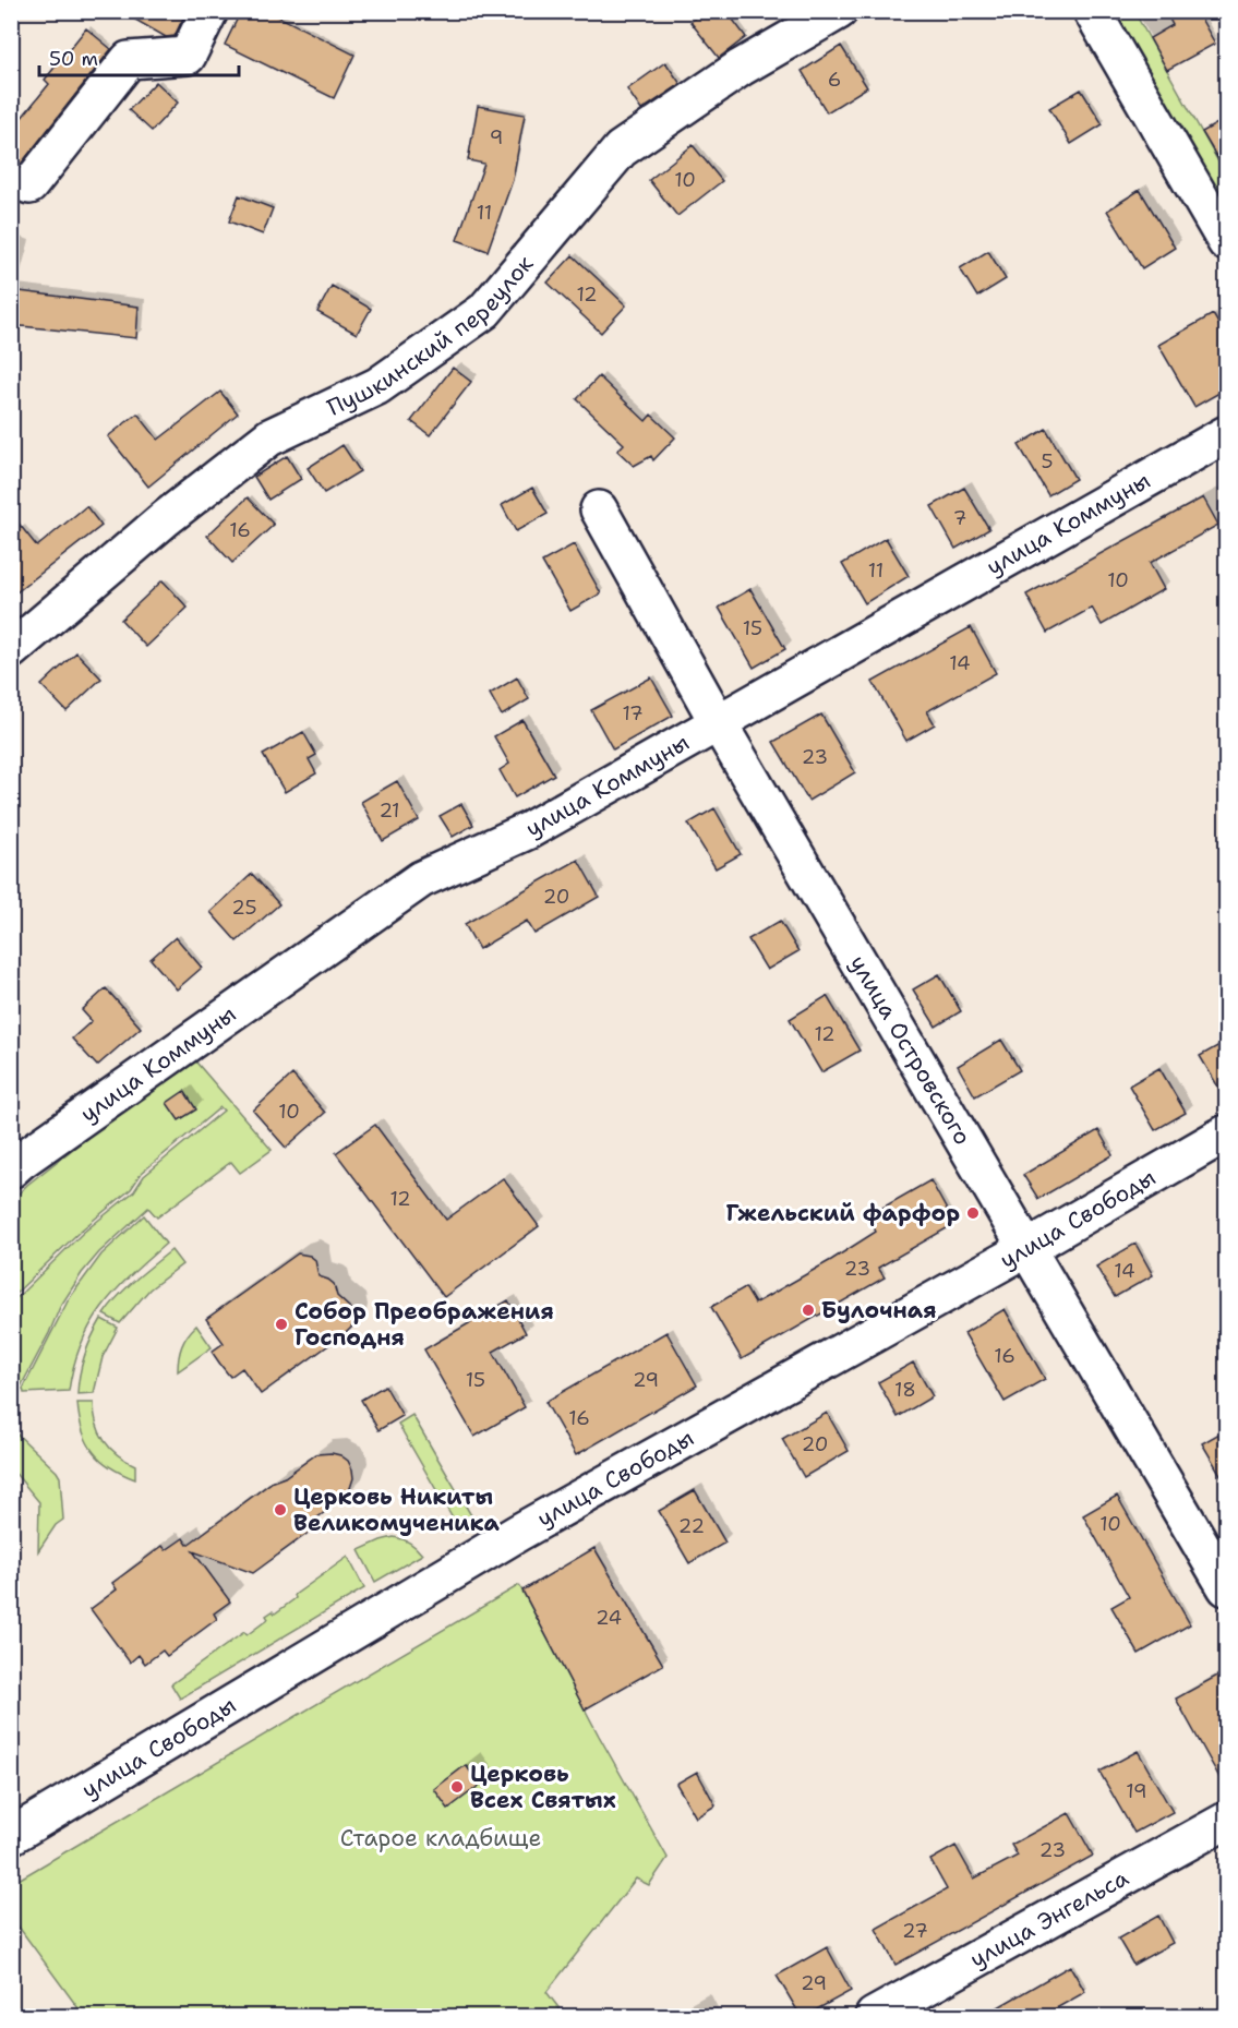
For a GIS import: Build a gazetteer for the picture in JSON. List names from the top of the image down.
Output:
{
  "streets": {
    "street": [
      "Пушкинский переулок",
      "улица Коммуны",
      "улица Островского",
      "улица Свободы",
      "улица Энгельса"
    ]
  },
  "crossings": [
    ["улица Коммуны", "улица Островского"],
    ["улица Островского", "улица Свободы"]
  ],
  "parks": ["Старое кладбище"],
  "places": [
    "Гжельский фарфор",
    "Булочная",
    "Собор Преображения Господня",
    "Церковь Никиты Великомученика",
    "Церковь Всех Святых"
  ],
  "house_numbers": [
    "6",
    "9",
    "10",
    "11",
    "12",
    "5",
    "7",
    "16",
    "11",
    "10",
    "15",
    "14",
    "17",
    "23",
    "21",
    "20",
    "25",
    "12",
    "10",
    "12",
    "23",
    "14",
    "16",
    "15",
    "29",
    "18",
    "16",
    "20",
    "10",
    "22",
    "24",
    "19",
    "23",
    "27",
    "29"
  ],
  "scale_bar": "50 m"
}
